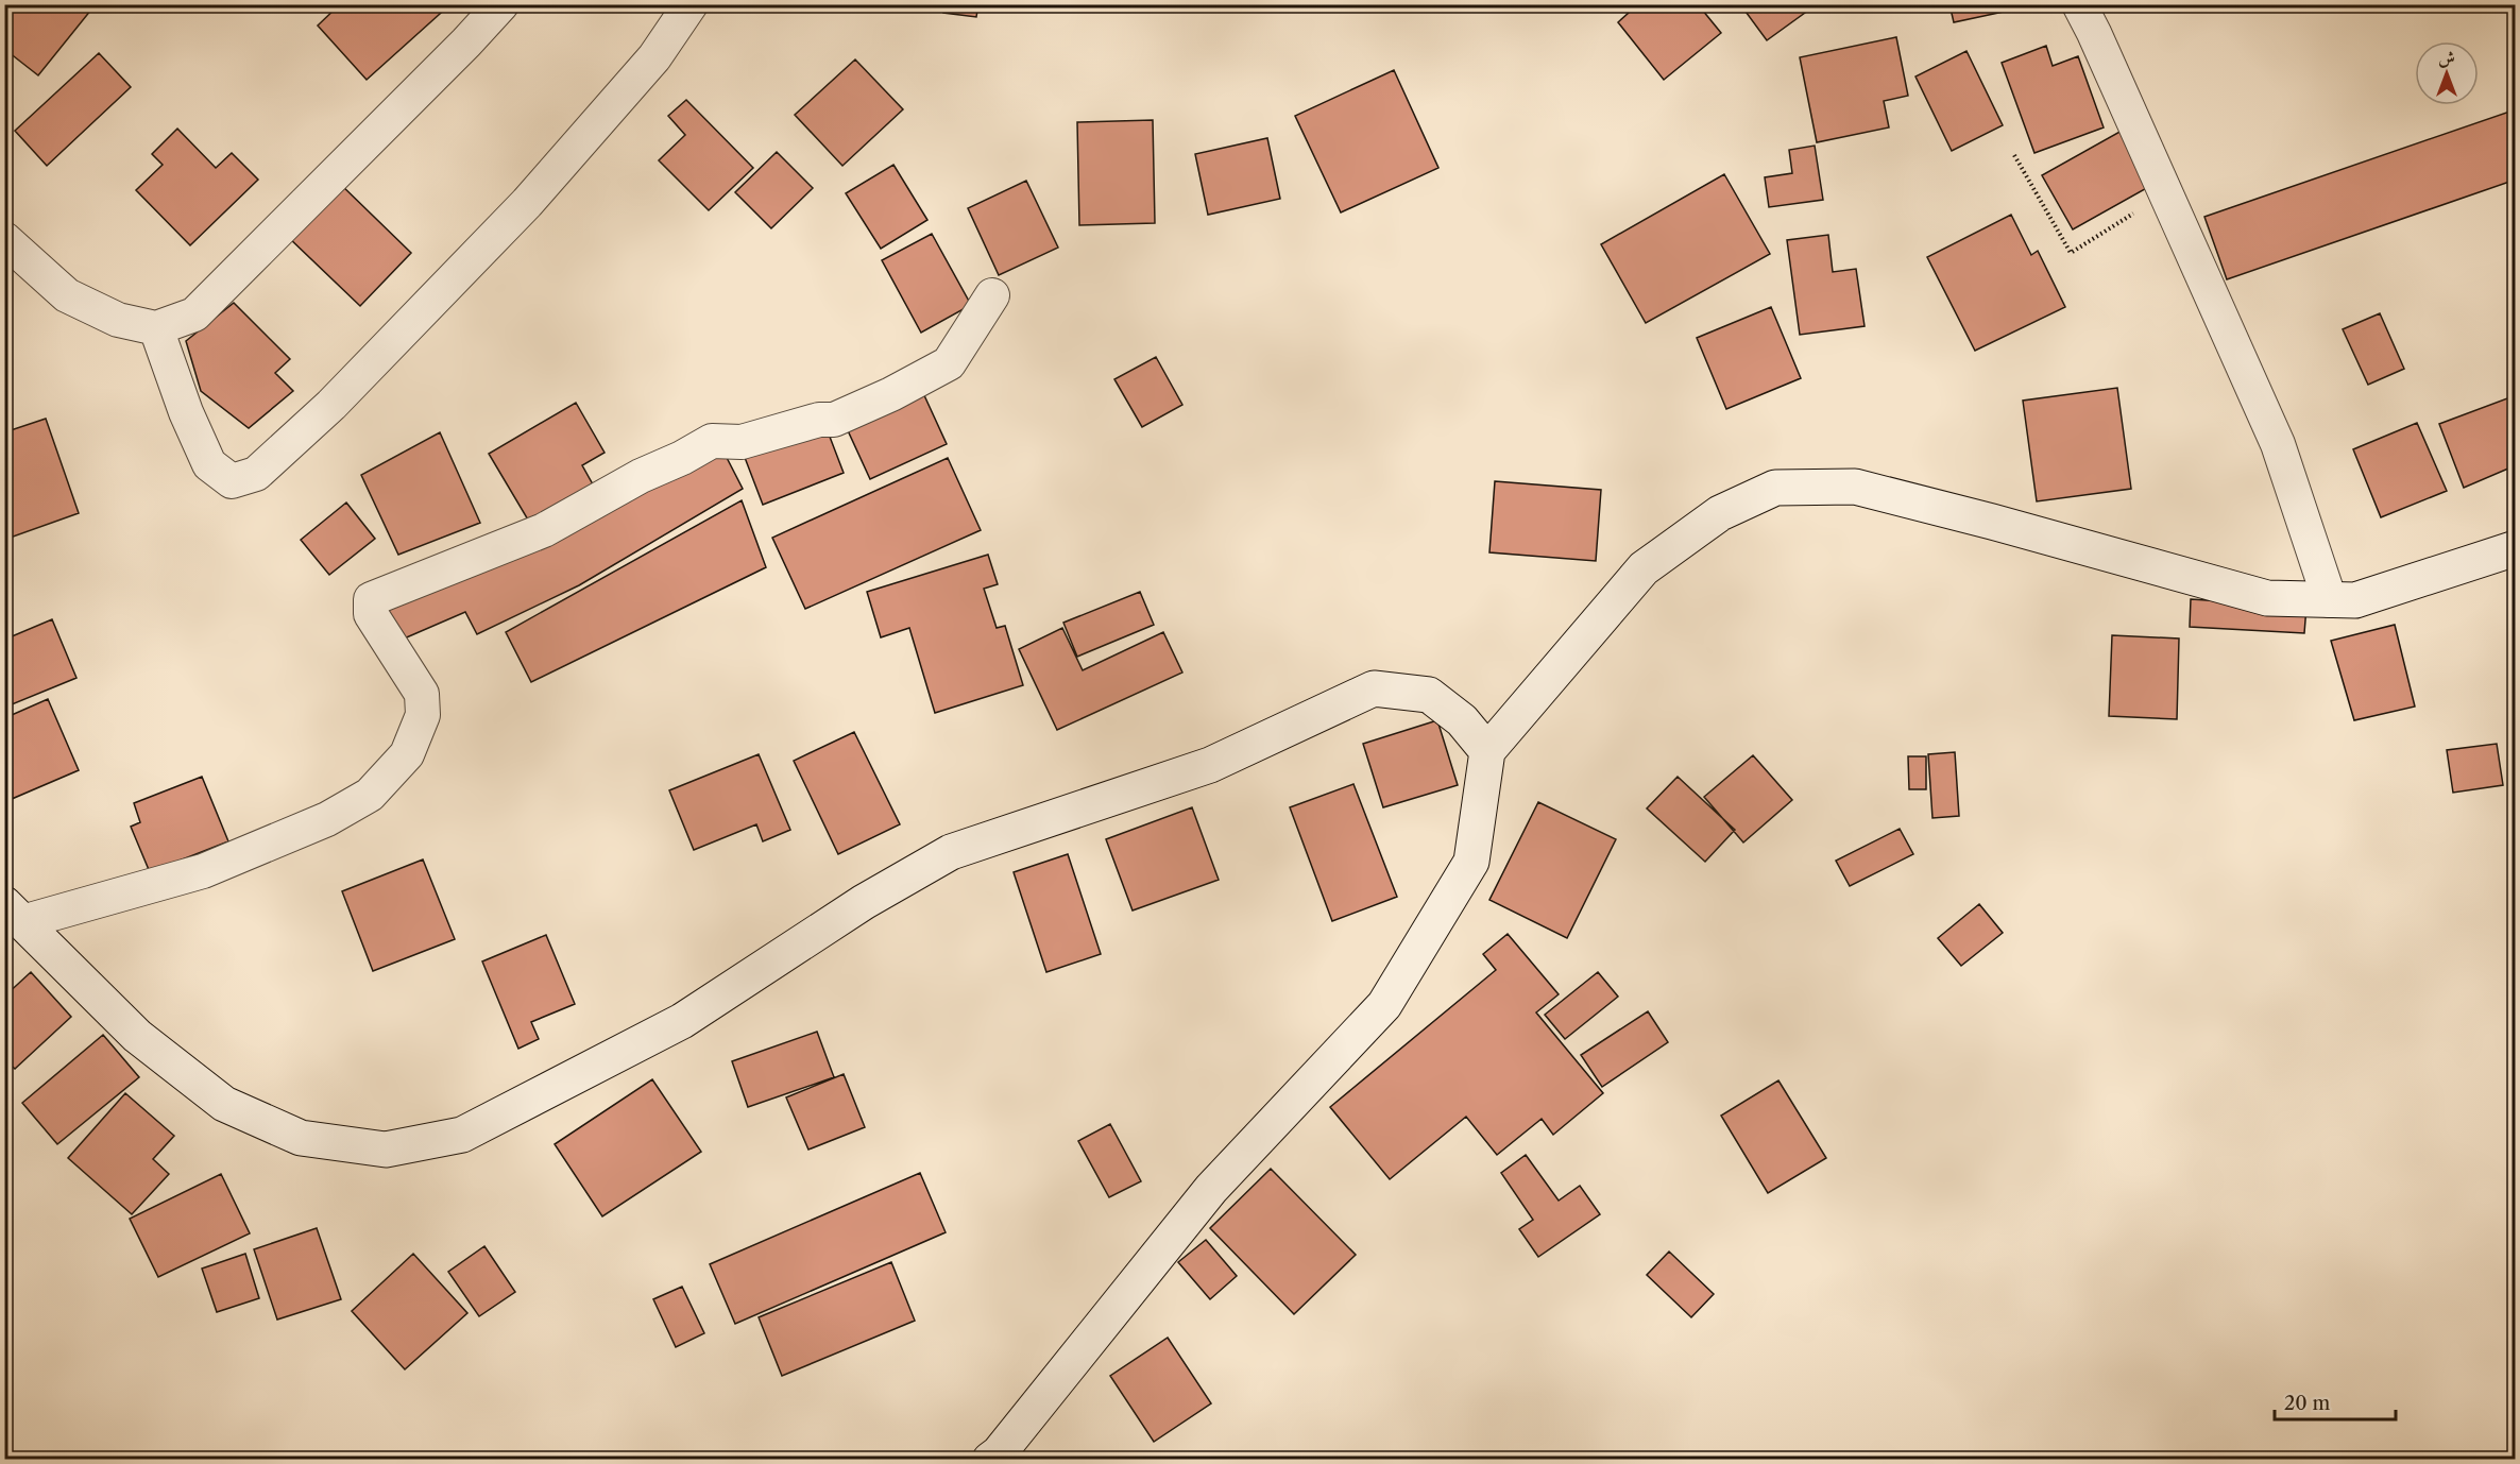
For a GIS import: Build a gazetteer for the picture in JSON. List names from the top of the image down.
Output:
{
  "scale_bar": "20 m",
  "north": "top"
}
